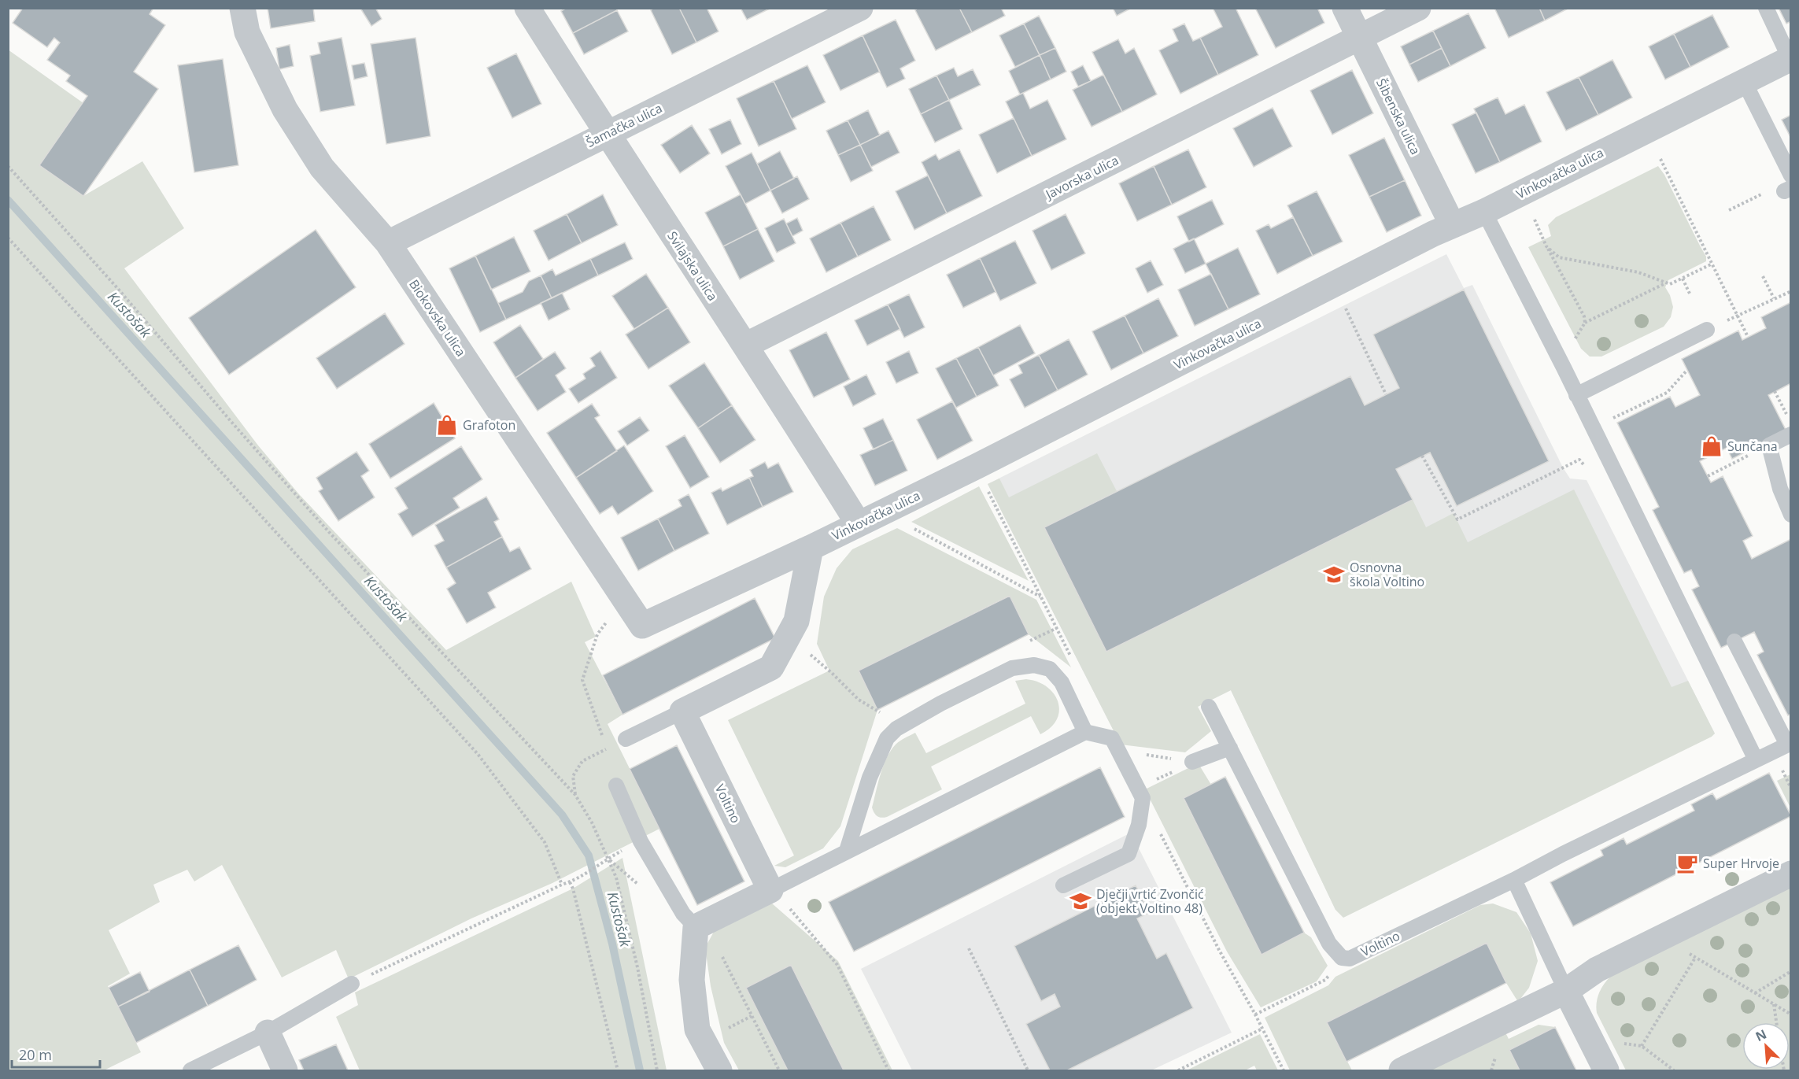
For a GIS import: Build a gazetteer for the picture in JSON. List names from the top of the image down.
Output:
{
  "streets": {
    "street": [
      "Šibenska ulica",
      "Šamačka ulica",
      "Vinkovačka ulica",
      "Javorska ulica",
      "Svilajska ulica",
      "Biokovska ulica",
      "Voltino"
    ]
  },
  "crossings": [
    ["Šibenska ulica", "Vinkovačka ulica"],
    ["Šibenska ulica", "Javorska ulica"],
    ["Šamačka ulica", "Svilajska ulica"],
    ["Šamačka ulica", "Biokovska ulica"],
    ["Vinkovačka ulica", "Svilajska ulica"],
    ["Vinkovačka ulica", "Biokovska ulica"],
    ["Javorska ulica", "Svilajska ulica"]
  ],
  "water": ["Kustošak"],
  "places": {
    "shop": ["Grafoton", "Sunčana"],
    "school or university": ["Osnovna škola Voltino", "Dječji vrtić Zvončić (objekt Voltino 48)"],
    "cafe": ["Super Hrvoje"]
  },
  "scale_bar": "20 m",
  "north": "top left"
}
